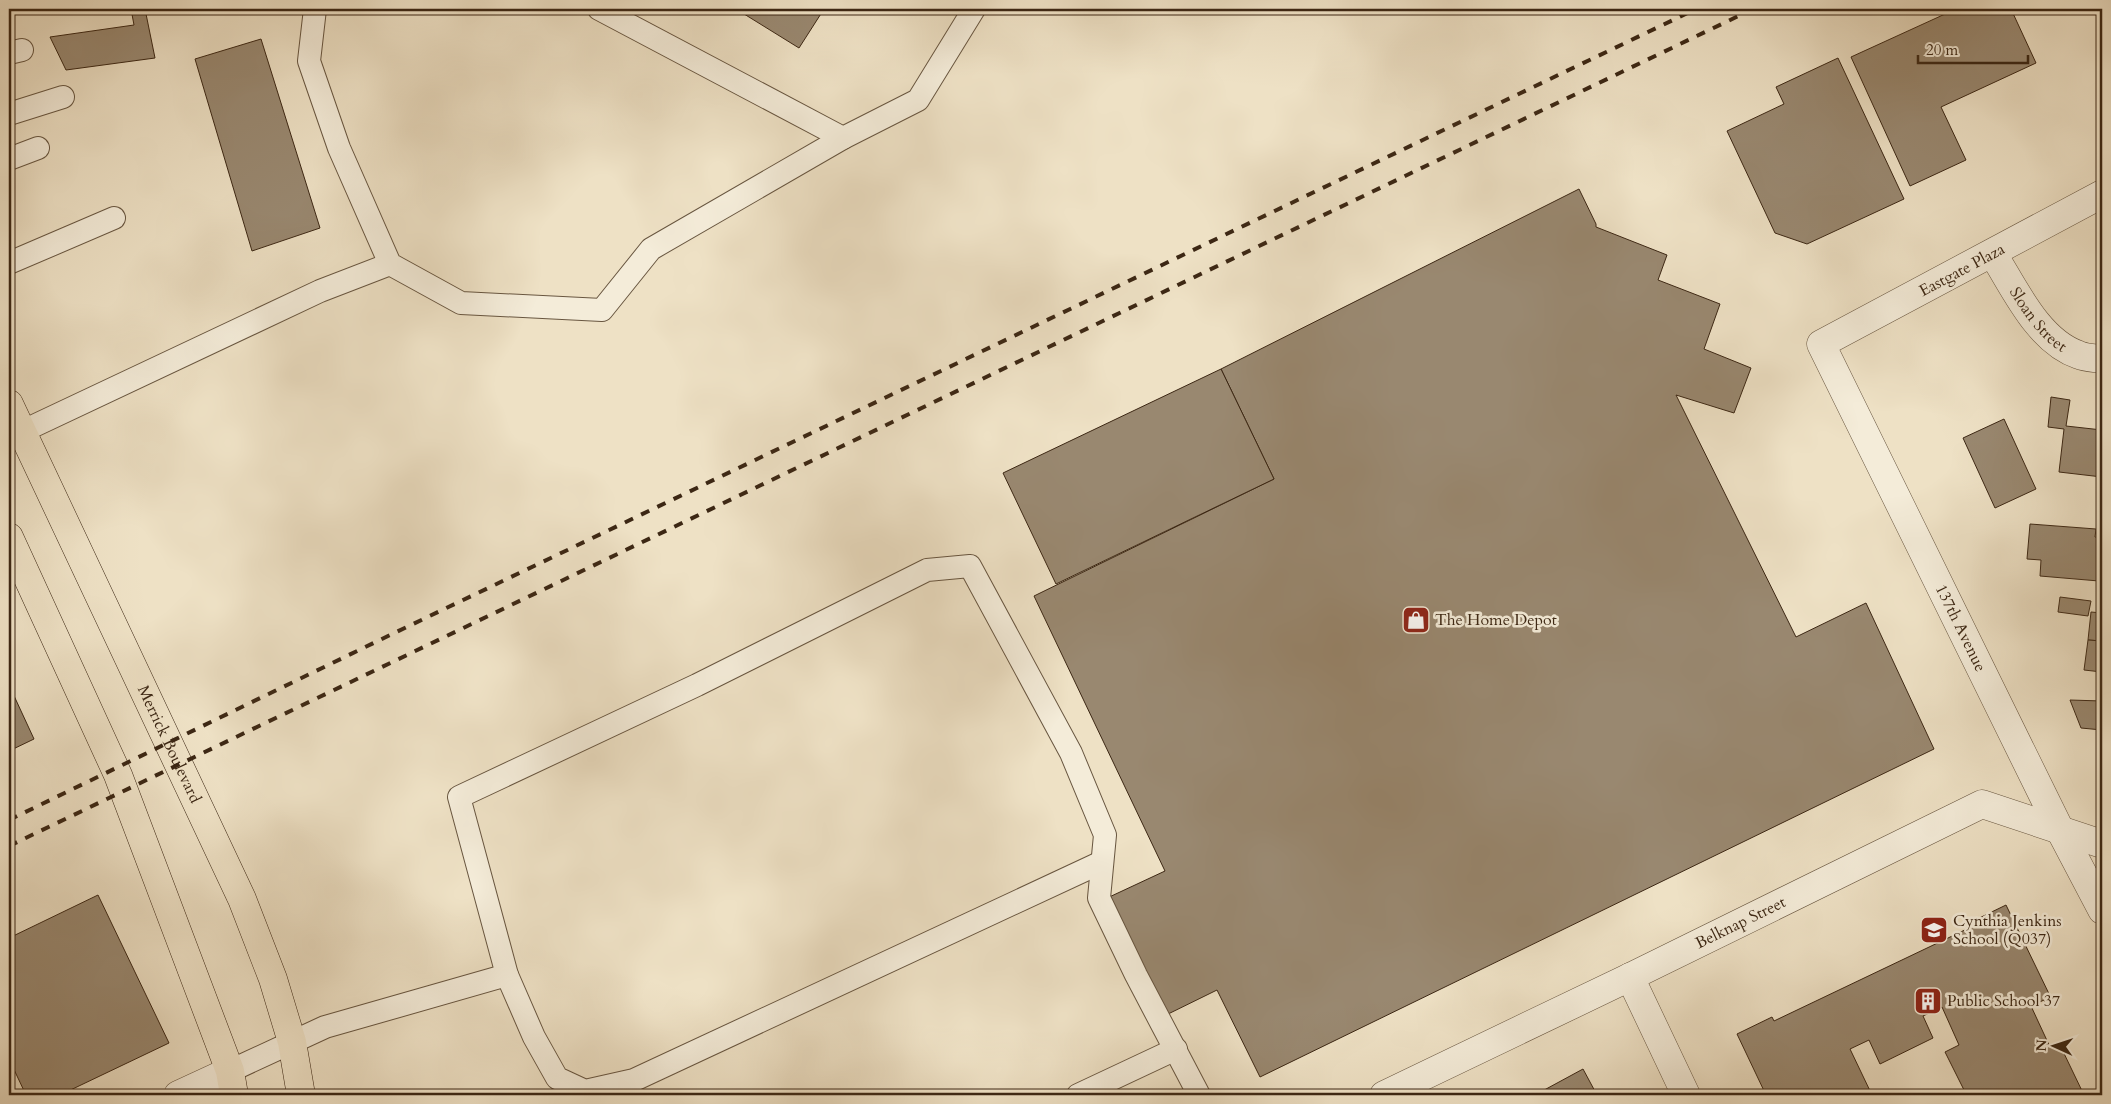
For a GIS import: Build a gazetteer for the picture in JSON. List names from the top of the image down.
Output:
{
  "streets": {
    "main road": ["Merrick Boulevard"],
    "street": [
      "Eastgate Plaza",
      "Sloan Street",
      "137th Avenue",
      "Belknap Street"
    ]
  },
  "crossings": [
    ["Eastgate Plaza", "Sloan Street"],
    ["Eastgate Plaza", "137th Avenue"],
    ["137th Avenue", "Belknap Street"]
  ],
  "places": {
    "shop": ["The Home Depot"],
    "school or university": ["Cynthia Jenkins School (Q037)"],
    "building": ["Public School 37"]
  },
  "scale_bar": "20 m",
  "north": "left"
}
